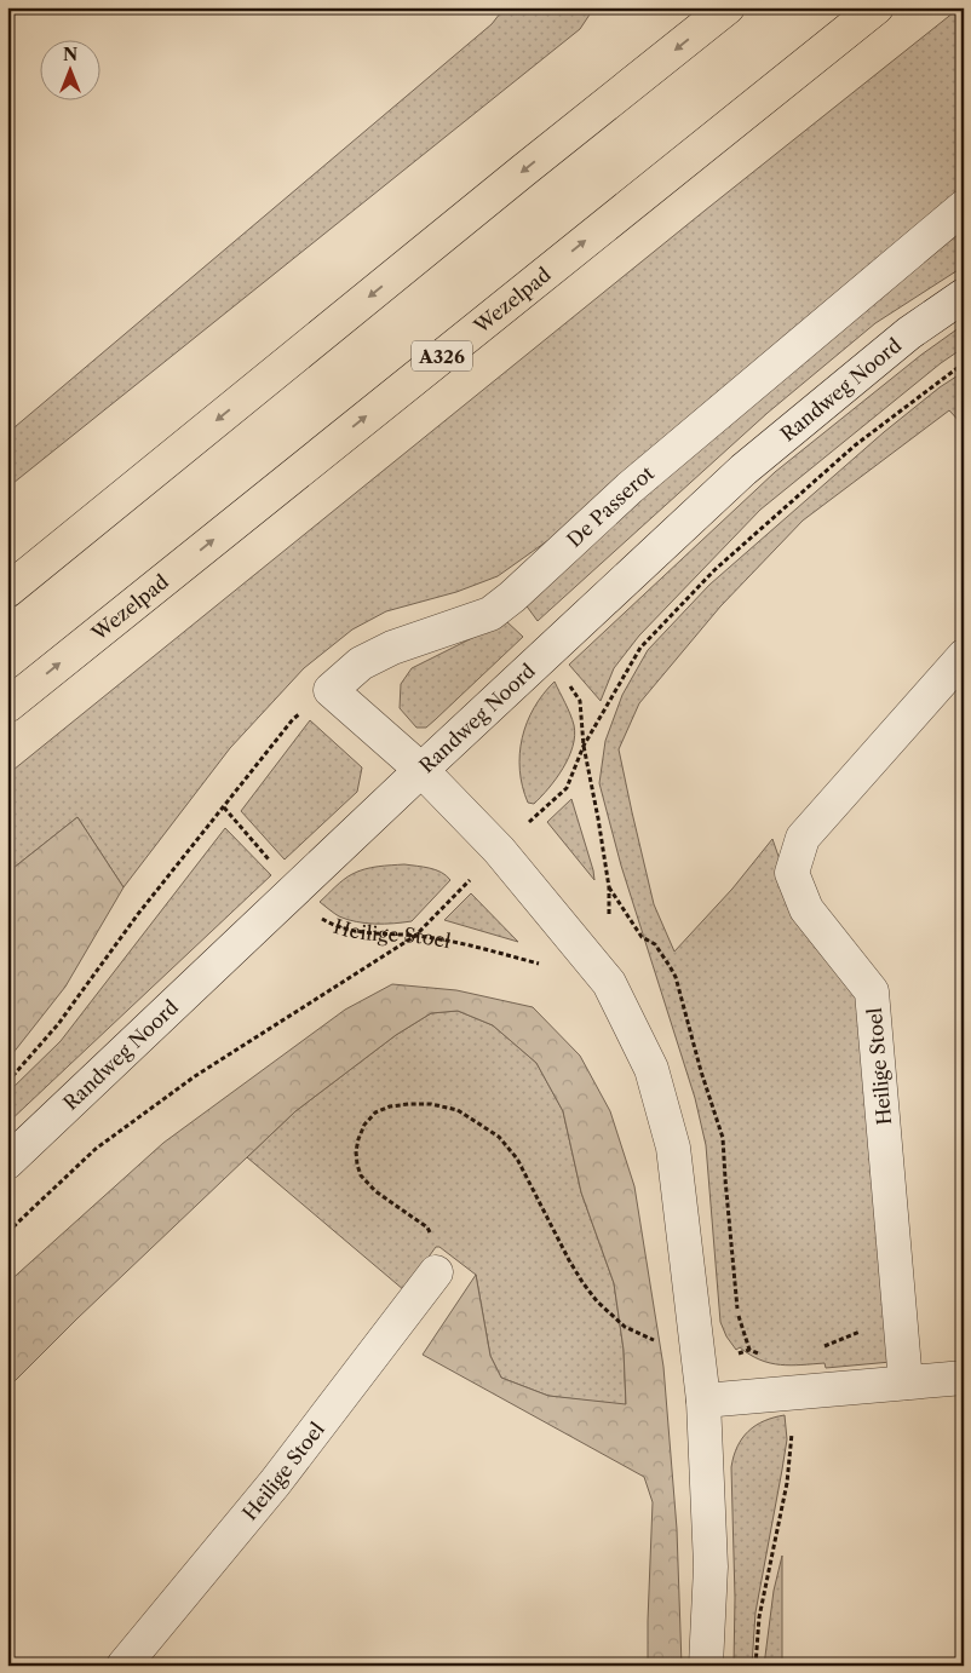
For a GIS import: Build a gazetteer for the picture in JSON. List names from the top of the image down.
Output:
{
  "streets": {
    "highway": ["Wezelpad", "A326"],
    "street": ["Randweg Noord", "De Passerot", "Heilige Stoel"]
  },
  "crossings": [
    ["Randweg Noord", "Heilige Stoel"]
  ],
  "north": "top"
}
